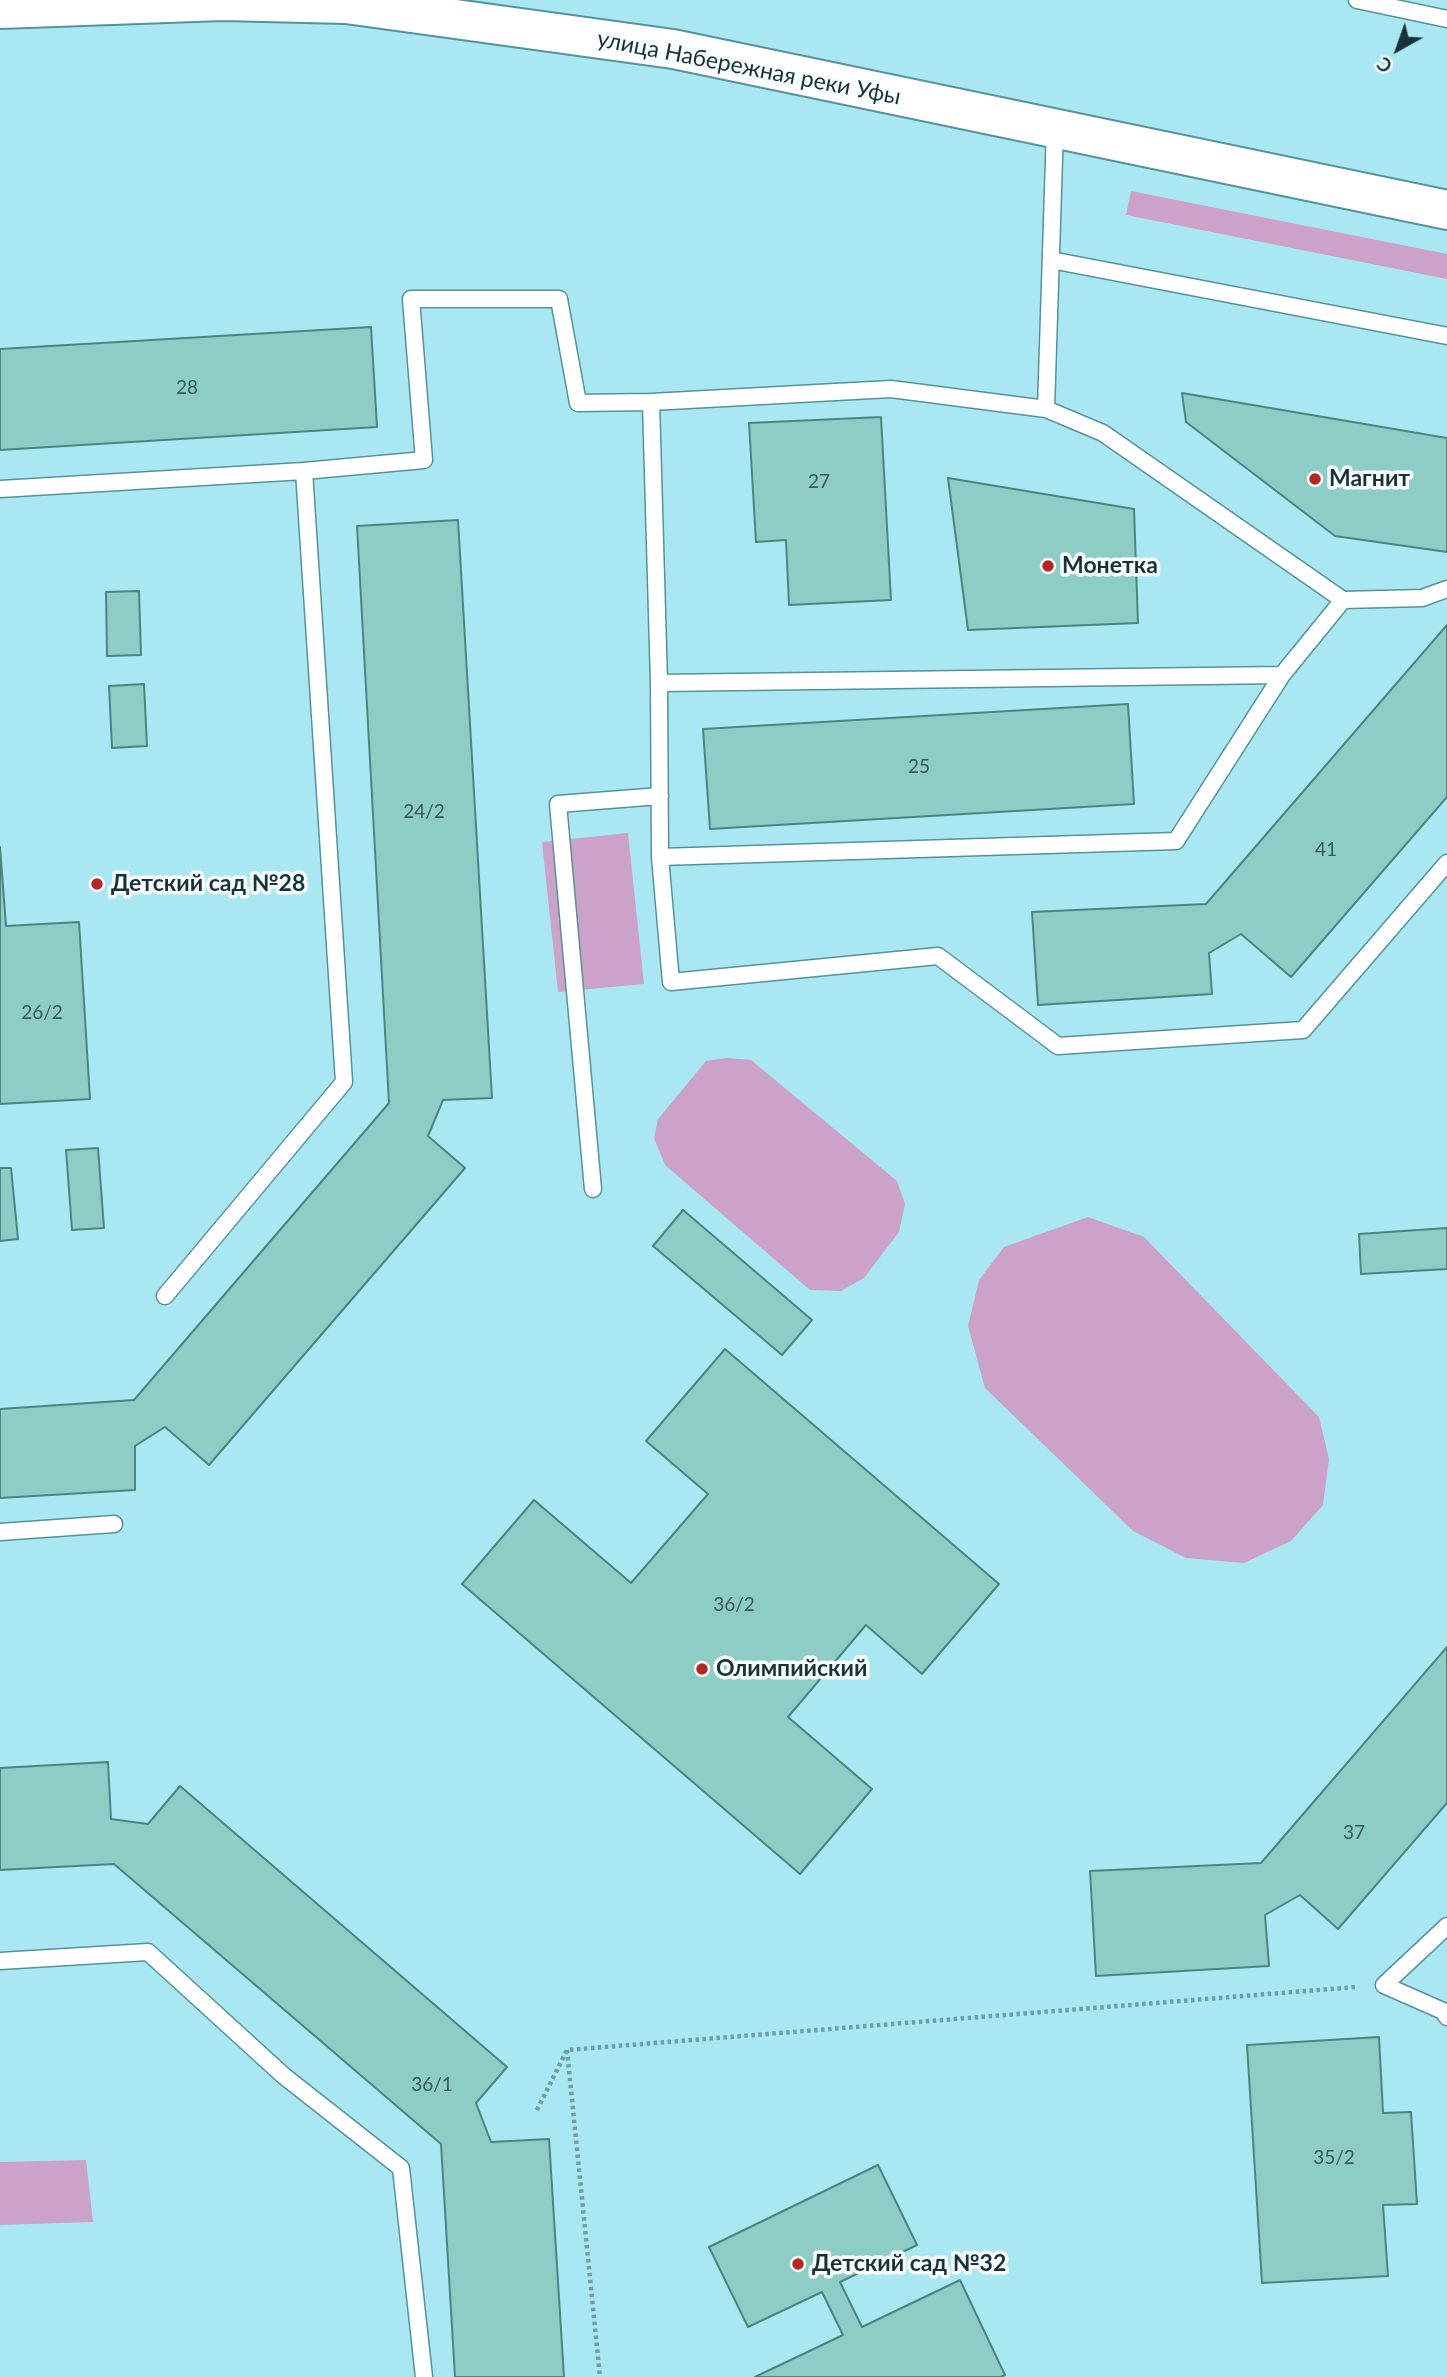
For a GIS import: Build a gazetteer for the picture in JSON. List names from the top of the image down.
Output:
{
  "streets": {
    "street": ["улица Набережная реки Уфы"]
  },
  "places": [
    "Магнит",
    "Монетка",
    "Детский сад №28",
    "Олимпийский",
    "Детский сад №32"
  ],
  "house_numbers": [
    "28",
    "27",
    "25",
    "24/2",
    "41",
    "26/2",
    "36/2",
    "37",
    "36/1",
    "35/2"
  ],
  "north": "bottom left"
}
